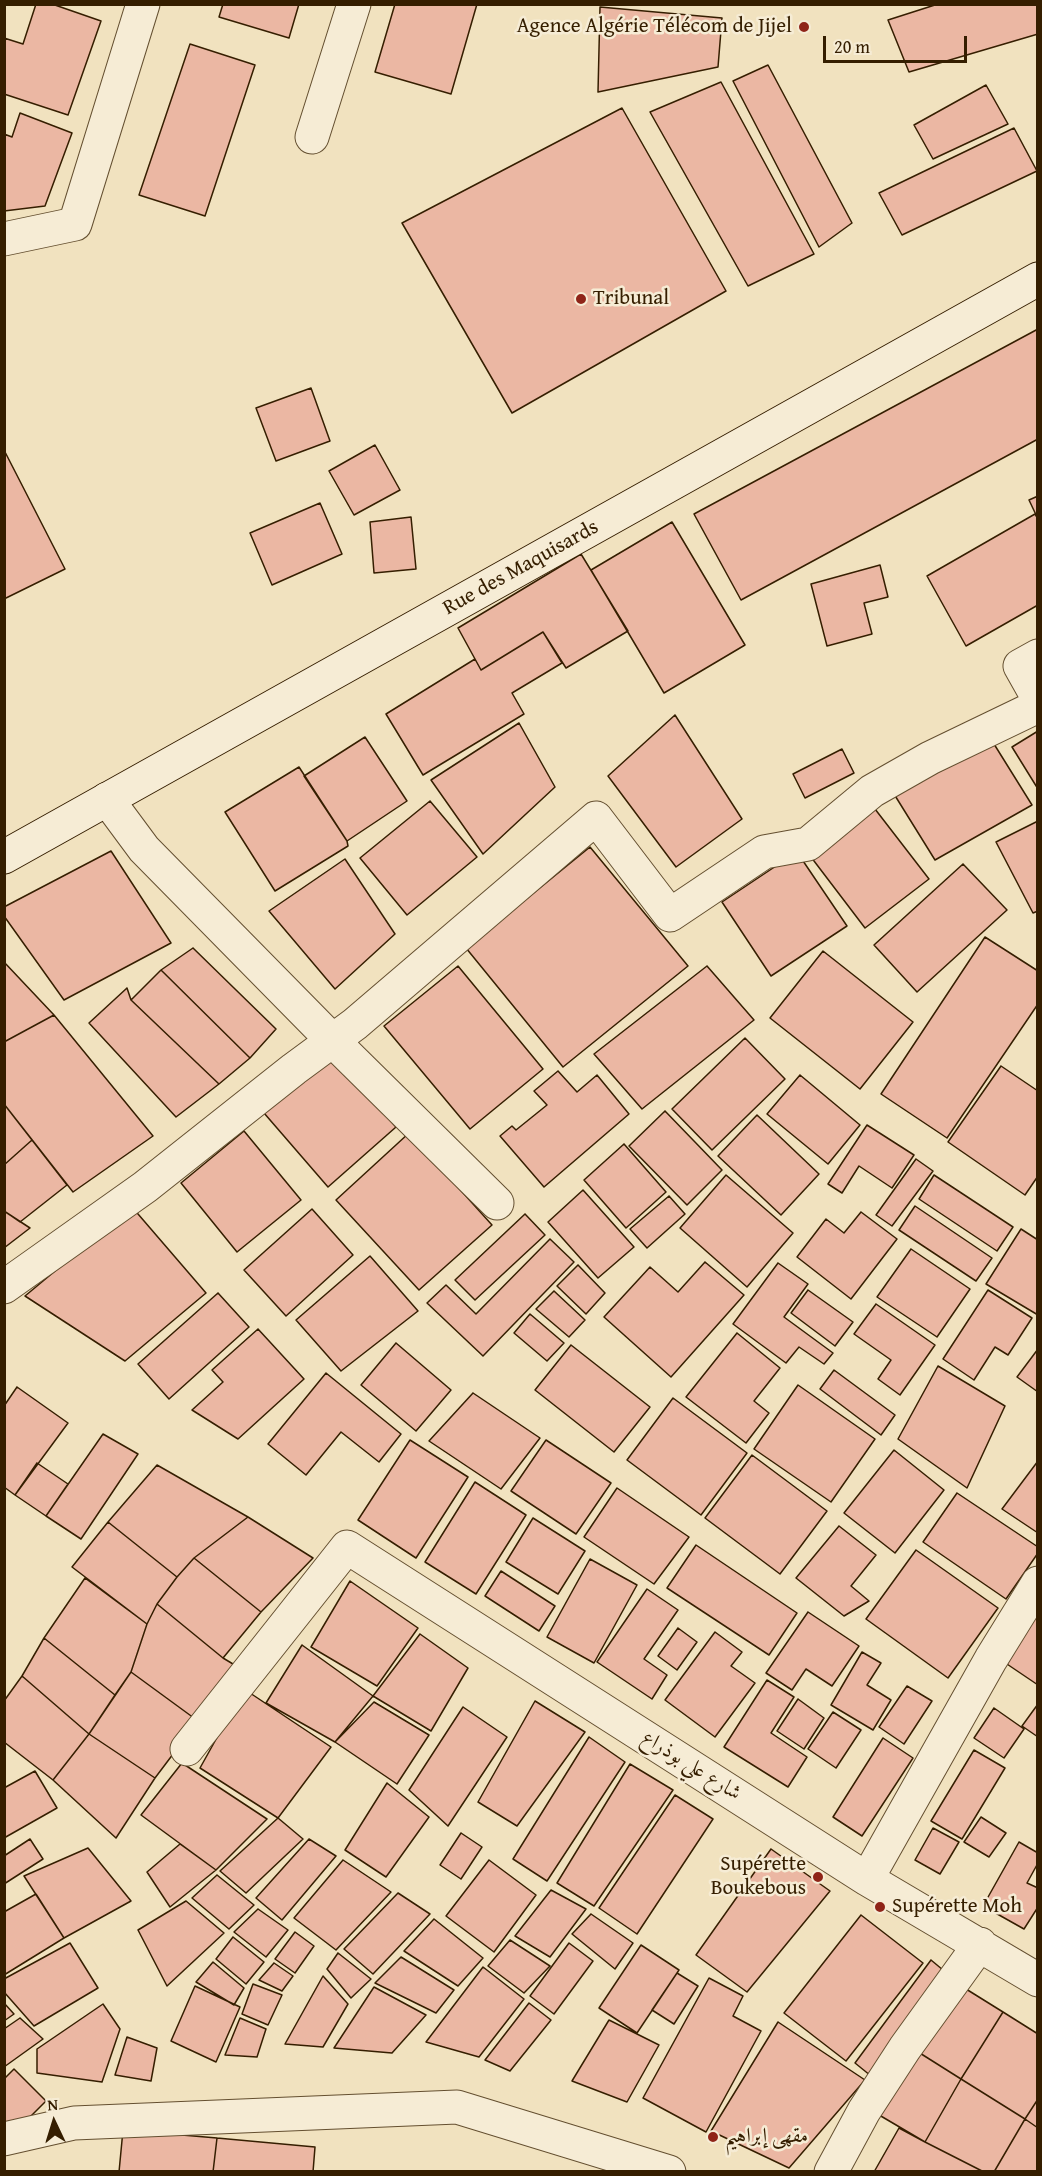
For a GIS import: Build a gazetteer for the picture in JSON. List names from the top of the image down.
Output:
{
  "streets": {
    "street": ["Rue des Maquisards", "شارع علي بوذراع"]
  },
  "places": [
    "Agence Algérie Télécom de Jijel",
    "Tribunal",
    "Supérette Boukebous",
    "Supérette Moh",
    "مقهى إبراهيم"
  ],
  "scale_bar": "20 m",
  "north": "top"
}
